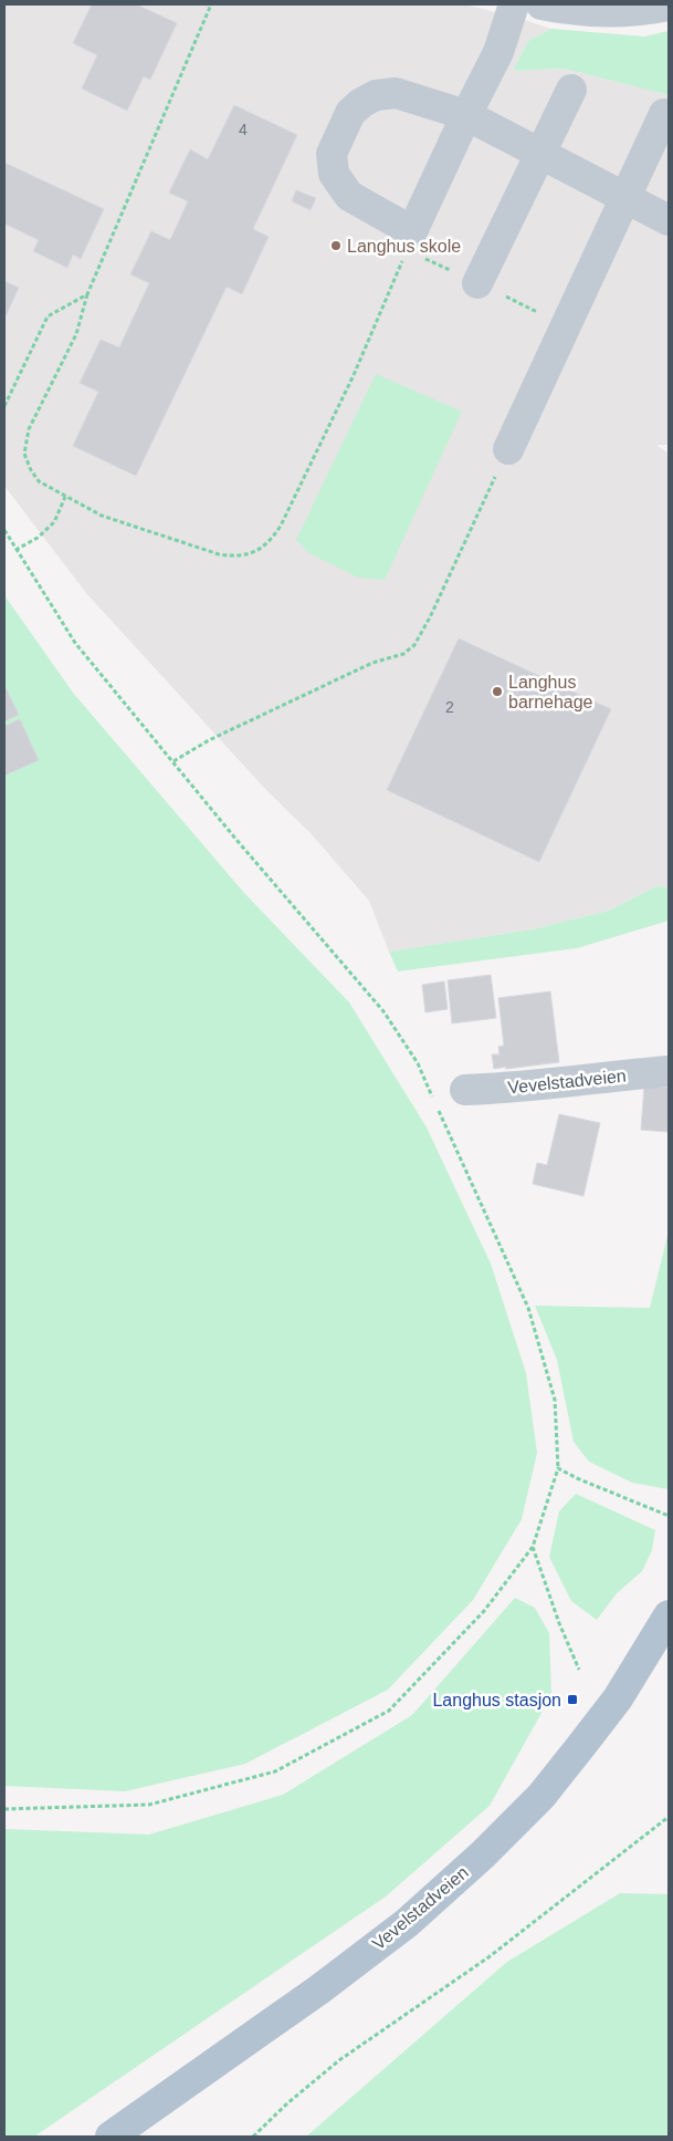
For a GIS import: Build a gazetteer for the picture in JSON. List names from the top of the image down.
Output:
{
  "streets": {
    "main road": ["Vevelstadveien"]
  },
  "places": {
    "other": ["Langhus skole", "Langhus barnehage"],
    "transit": ["Langhus stasjon"]
  },
  "house_numbers": ["4", "2"]
}
